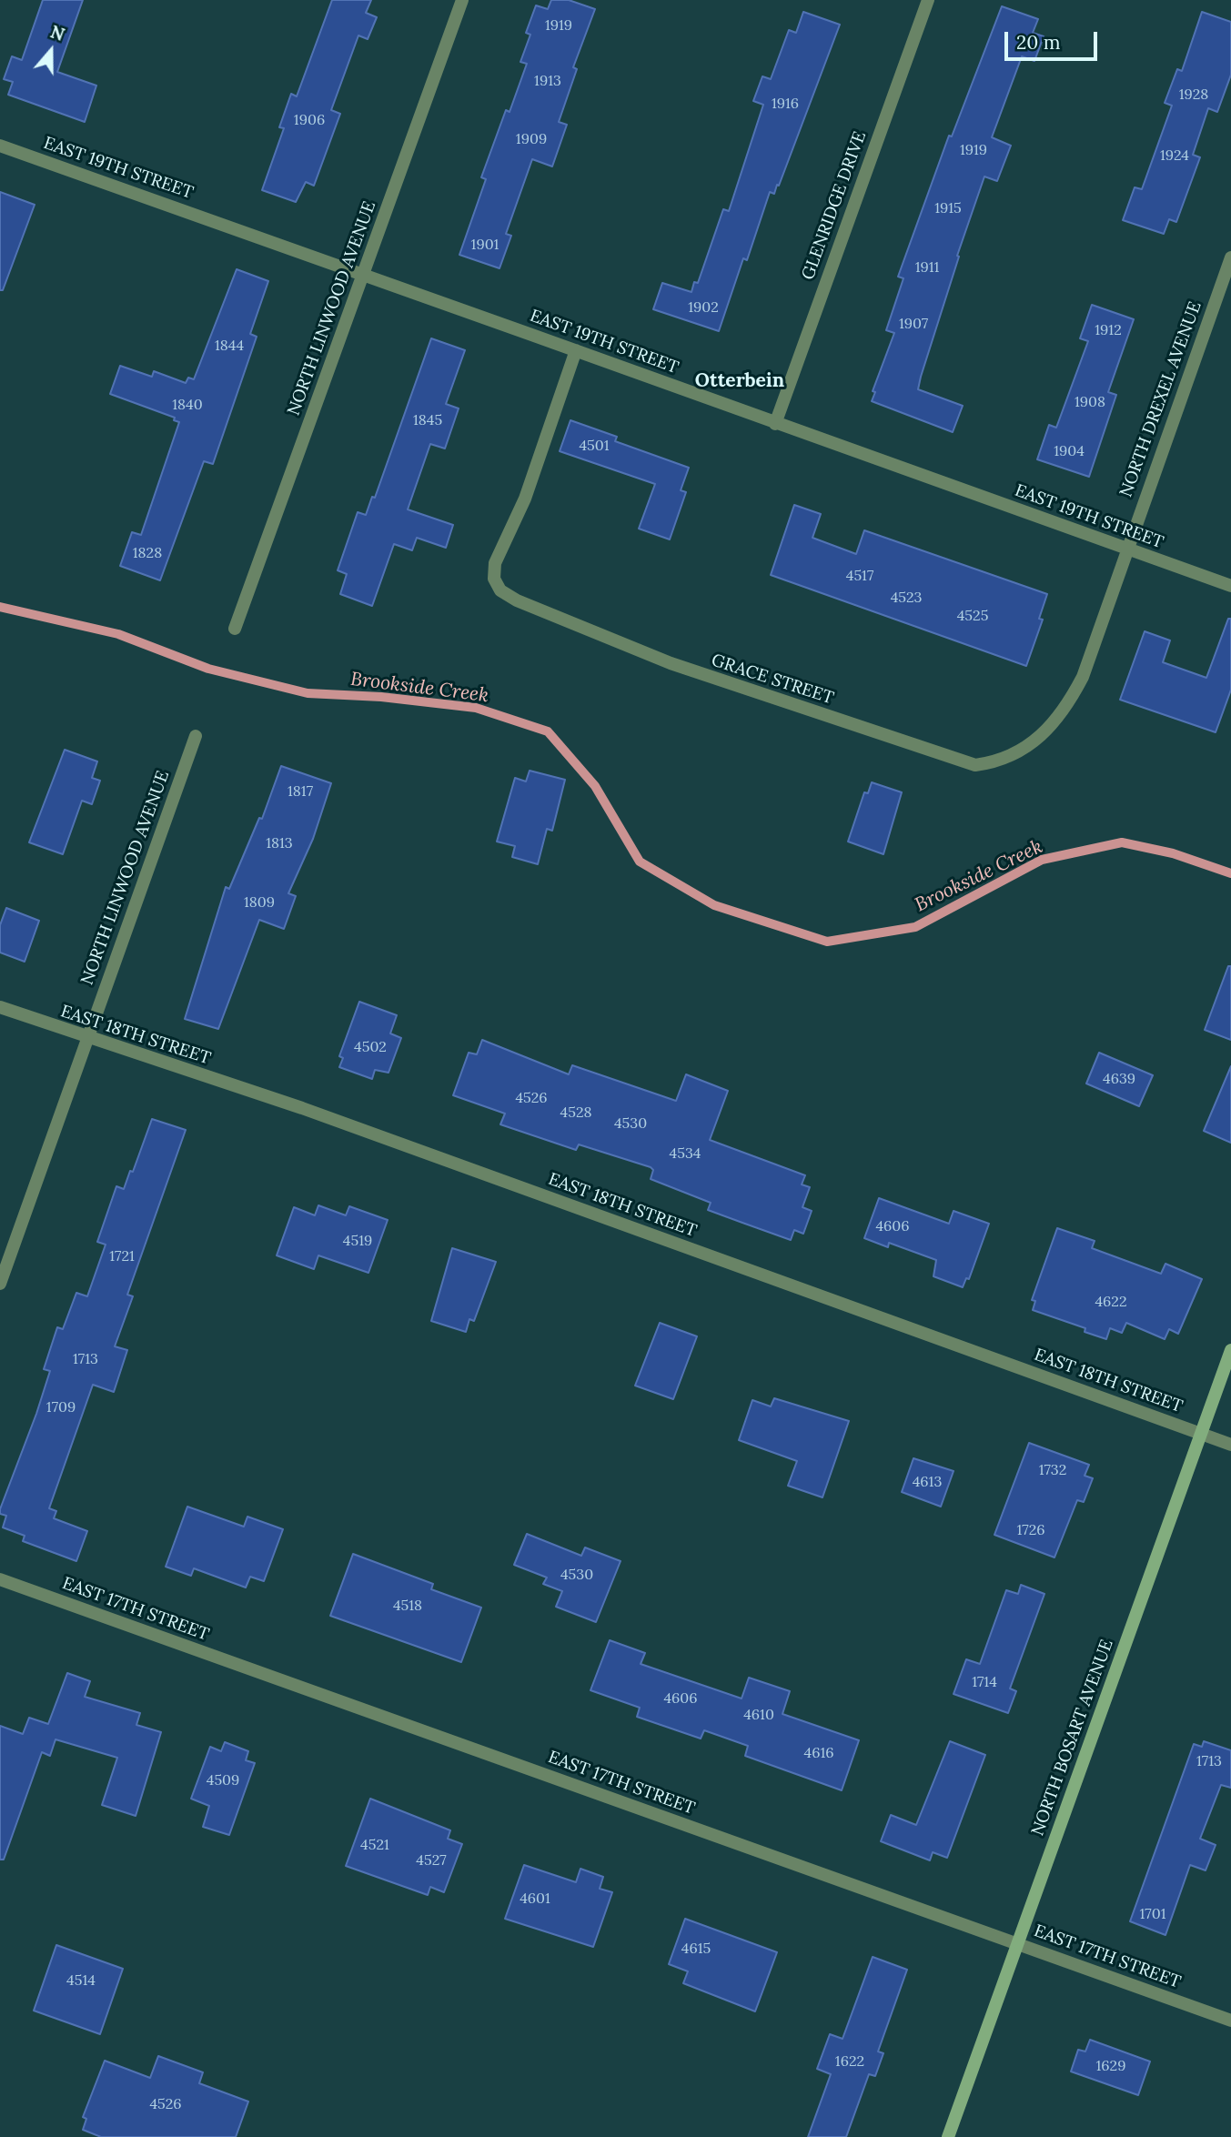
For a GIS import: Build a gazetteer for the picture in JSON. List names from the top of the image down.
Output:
{
  "streets": {
    "street": [
      "EAST 19TH STREET",
      "GLENRIDGE DRIVE",
      "NORTH LINWOOD AVENUE",
      "NORTH DREXEL AVENUE",
      "GRACE STREET",
      "EAST 18TH STREET",
      "EAST 17TH STREET",
      "NORTH BOSART AVENUE"
    ]
  },
  "crossings": [
    ["EAST 19TH STREET", "GLENRIDGE DRIVE"],
    ["EAST 19TH STREET", "NORTH LINWOOD AVENUE"],
    ["EAST 19TH STREET", "NORTH DREXEL AVENUE"],
    ["EAST 19TH STREET", "GRACE STREET"],
    ["NORTH LINWOOD AVENUE", "EAST 18TH STREET"],
    ["NORTH DREXEL AVENUE", "GRACE STREET"],
    ["EAST 18TH STREET", "NORTH BOSART AVENUE"],
    ["EAST 17TH STREET", "NORTH BOSART AVENUE"]
  ],
  "districts": ["Otterbein"],
  "water": ["Brookside Creek"],
  "house_numbers": [
    "1919",
    "1913",
    "1928",
    "1916",
    "1906",
    "1909",
    "1919",
    "1924",
    "1915",
    "1901",
    "1911",
    "1902",
    "1907",
    "1912",
    "1844",
    "1908",
    "1840",
    "1845",
    "4501",
    "1904",
    "1828",
    "4517",
    "4523",
    "4525",
    "1817",
    "1813",
    "1809",
    "4502",
    "4639",
    "4526",
    "4528",
    "4530",
    "4534",
    "4606",
    "4519",
    "1721",
    "4622",
    "1713",
    "1709",
    "1732",
    "4613",
    "1726",
    "4530",
    "4518",
    "1714",
    "4606",
    "4610",
    "4616",
    "1713",
    "4509",
    "4521",
    "4527",
    "4601",
    "1701",
    "4615",
    "4514",
    "1622",
    "1629",
    "4526"
  ],
  "scale_bar": "20 m",
  "north": "top"
}
